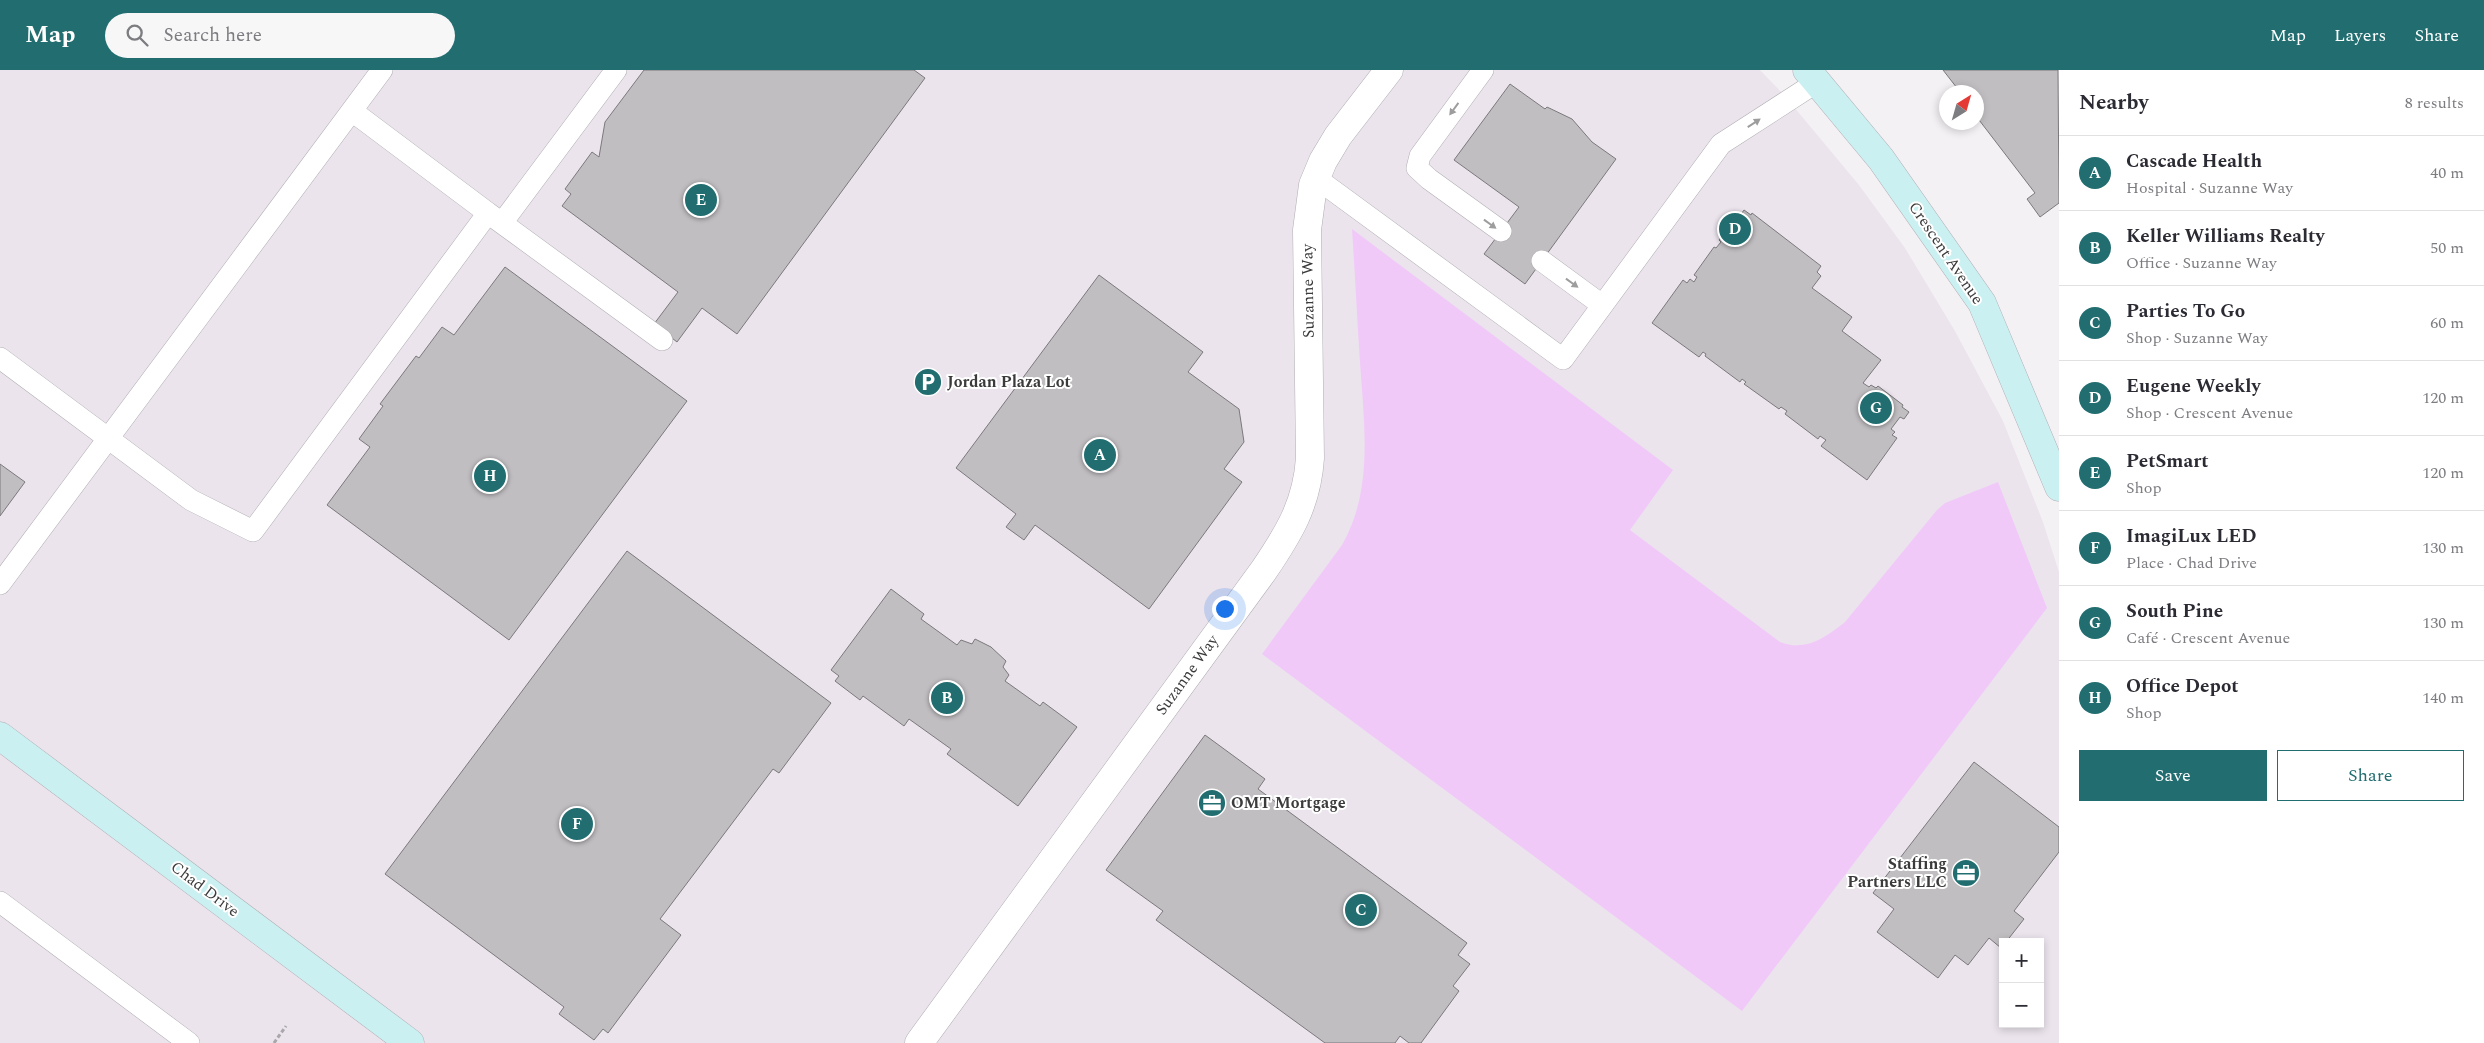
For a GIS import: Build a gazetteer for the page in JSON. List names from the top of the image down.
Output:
{
  "streets": {
    "street": ["Crescent Avenue", "Suzanne Way", "Chad Drive"]
  },
  "places": {
    "parking": ["Jordan Plaza Lot"],
    "office": ["OMT Mortgage", "Staffing Partners LLC"]
  },
  "north": "top right",
  "page": {
    "header": "Map",
    "search": "Search here",
    "nav": ["Map", "Layers", "Share"],
    "heading": ["Nearby", "8 results"],
    "list": [
      {
        "mark": "A",
        "name": "Cascade Health",
        "note": "Hospital · Suzanne Way",
        "value": "40 m"
      },
      {
        "mark": "B",
        "name": "Keller Williams Realty",
        "note": "Office · Suzanne Way",
        "value": "50 m"
      },
      {
        "mark": "C",
        "name": "Parties To Go",
        "note": "Shop · Suzanne Way",
        "value": "60 m"
      },
      {
        "mark": "D",
        "name": "Eugene Weekly",
        "note": "Shop · Crescent Avenue",
        "value": "120 m"
      },
      {
        "mark": "E",
        "name": "PetSmart",
        "note": "Shop",
        "value": "120 m"
      },
      {
        "mark": "F",
        "name": "ImagiLux LED",
        "note": "Place · Chad Drive",
        "value": "130 m"
      },
      {
        "mark": "G",
        "name": "South Pine",
        "note": "Café · Crescent Avenue",
        "value": "130 m"
      },
      {
        "mark": "H",
        "name": "Office Depot",
        "note": "Shop",
        "value": "140 m"
      }
    ],
    "pins": [
      "E",
      "D",
      "G",
      "A",
      "H",
      "B",
      "F",
      "C"
    ],
    "buttons": ["Save", "Share"],
    "map_buttons": ["+", "−"]
  }
}
